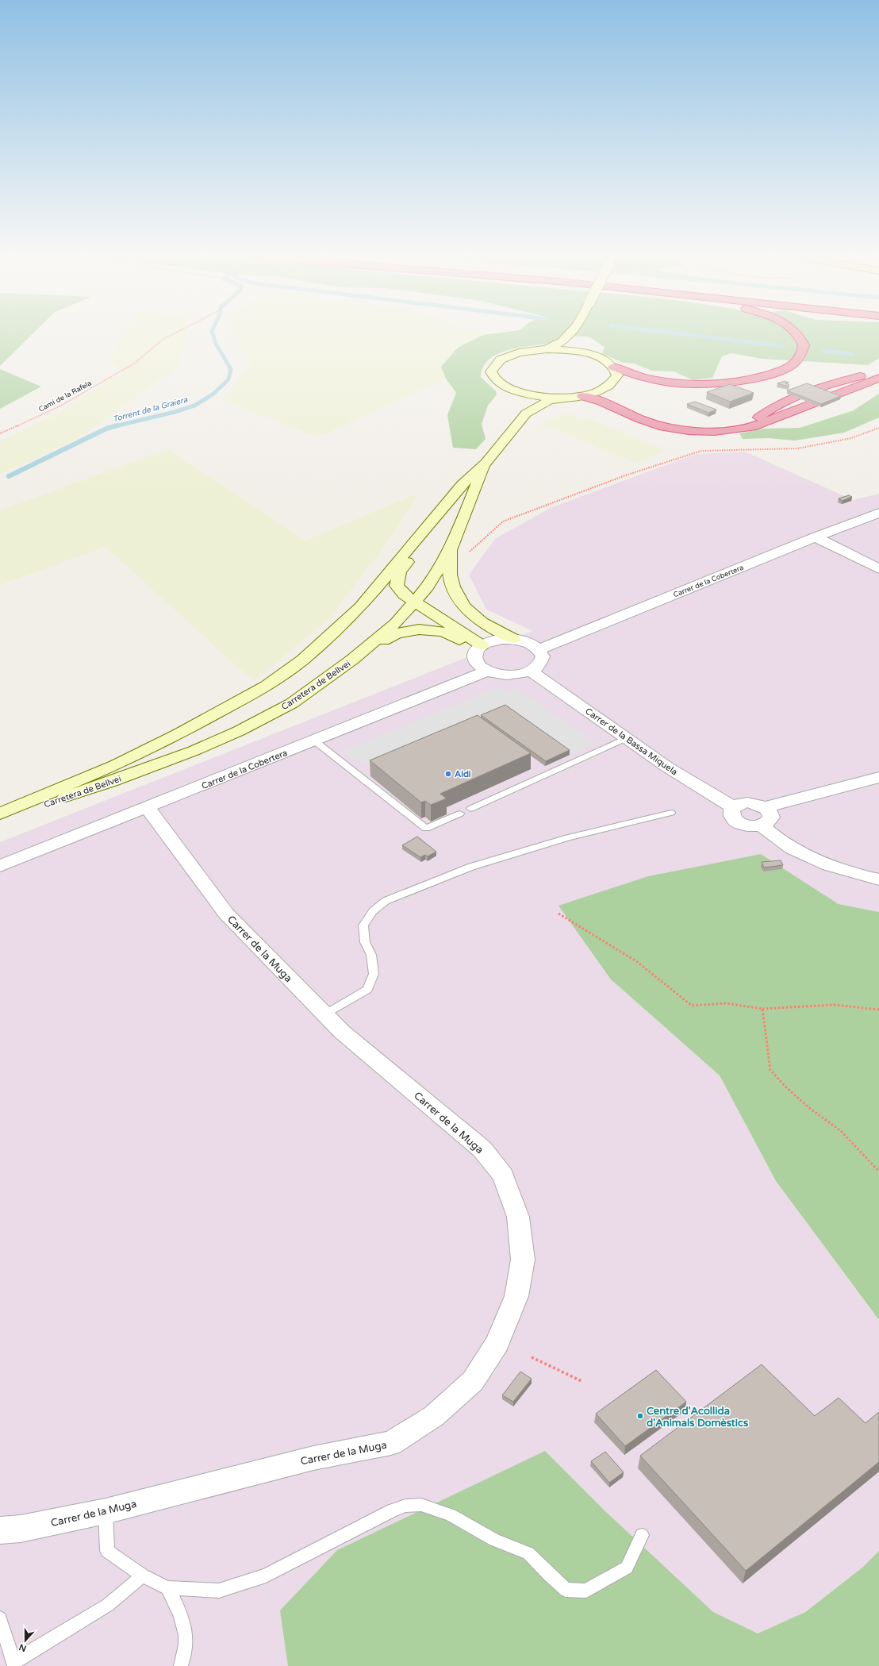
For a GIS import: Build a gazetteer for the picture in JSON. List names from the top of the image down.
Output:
{
  "streets": {
    "main road": ["Carretera de Bellvei"],
    "street": ["Carrer de la Cobertera", "Carrer de la Bassa Miquela", "Carrer de la Muga"],
    "path": ["Camí de la Rafela"]
  },
  "crossings": [
    ["Carrer de la Cobertera", "Carrer de la Muga"]
  ],
  "water": ["Torrent de la Graiera"],
  "places": ["Aldi", "Centre d'Acollida d'Animals Domèstics"],
  "north": "bottom"
}
